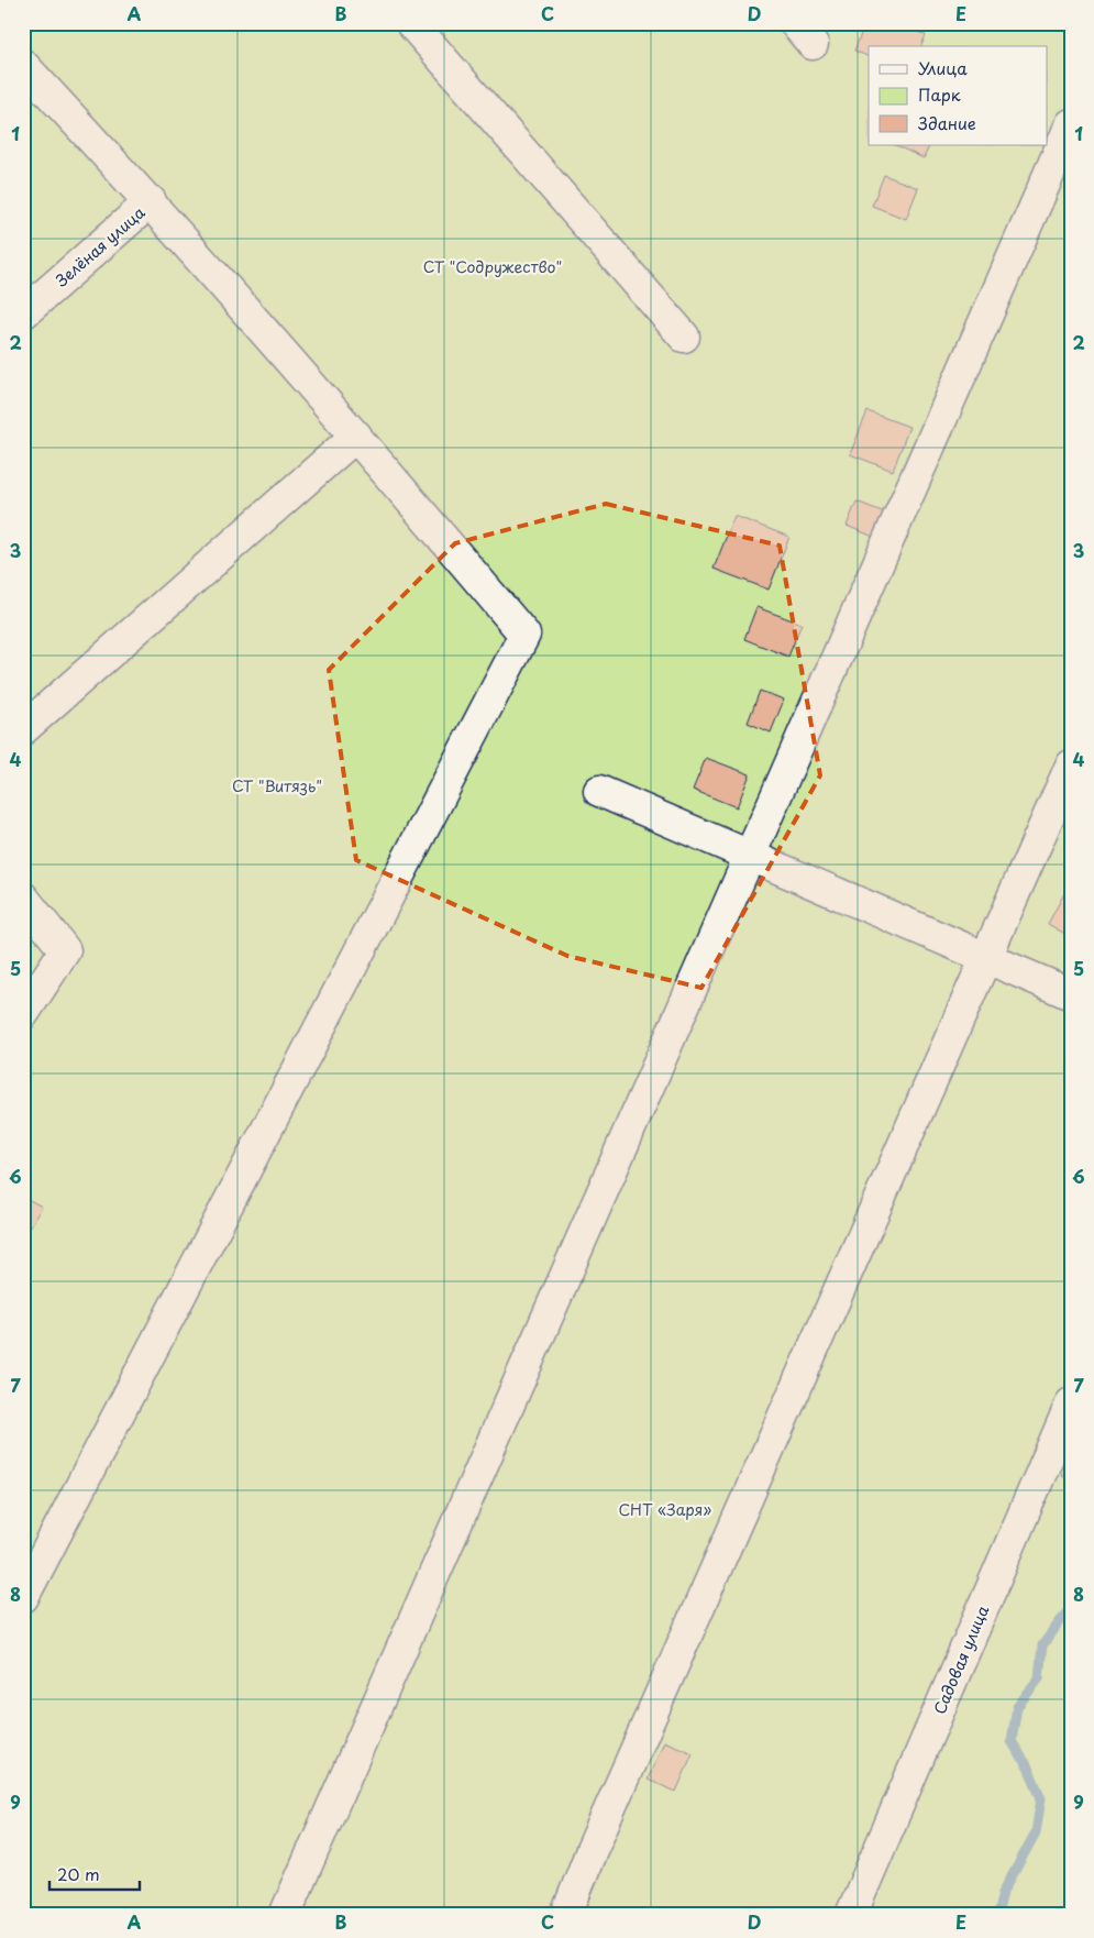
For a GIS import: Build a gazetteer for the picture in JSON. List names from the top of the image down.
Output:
{
  "streets": {
    "street": ["Зелёная улица", "Садовая улица"]
  },
  "parks": ["СТ \"Содружество\"", "СТ \"Витязь\"", "СНТ «Заря»"],
  "legend": ["Улица", "Парк", "Здание"],
  "scale_bar": "20 m",
  "grid": {
    "columns": [
      "A",
      "B",
      "C",
      "D",
      "E"
    ],
    "rows": [
      "1",
      "2",
      "3",
      "4",
      "5",
      "6",
      "7",
      "8",
      "9"
    ]
  }
}
